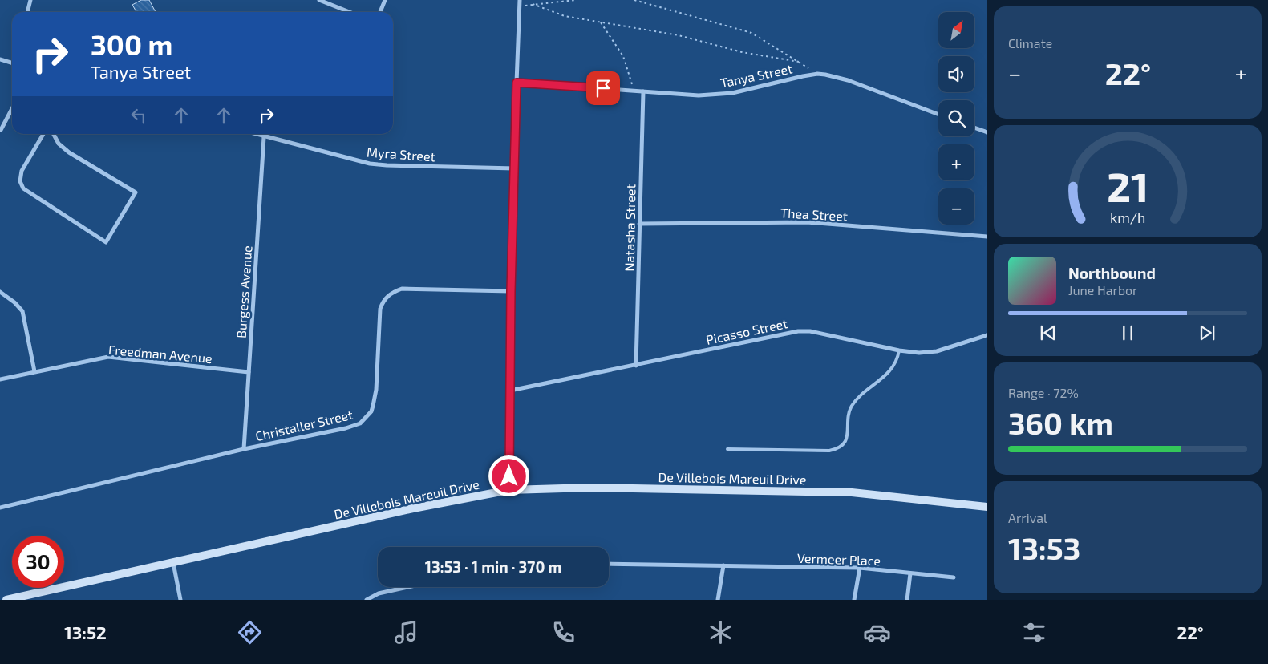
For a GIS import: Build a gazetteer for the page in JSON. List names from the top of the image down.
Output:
{
  "streets": {
    "main road": ["De Villebois Mareuil Drive"],
    "street": [
      "Tanya Street",
      "Myra Street",
      "Thea Street",
      "Natasha Street",
      "Burgess Avenue",
      "Picasso Street",
      "Freedman Avenue",
      "Christaller Street",
      "Vermeer Place"
    ]
  },
  "crossings": [
    ["Tanya Street", "Natasha Street"],
    ["Myra Street", "Burgess Avenue"],
    ["Thea Street", "Natasha Street"],
    ["Natasha Street", "Picasso Street"],
    ["Burgess Avenue", "Freedman Avenue"],
    ["Burgess Avenue", "Christaller Street"]
  ],
  "north": "top right",
  "page": {
    "tile": [
      "Climate",
      ["Range · 72%", "360 km"],
      ["Arrival", "13:53"]
    ],
    "map_buttons": ["+", "−"],
    "turn": ["300 m", "Tanya Street"],
    "heat": ["−", "22°", "+"],
    "song": ["Northbound", "June Harbor"],
    "limit": "30",
    "trip": "13:53 · 1 min · 370 m",
    "tabs": ["13:52", "22°"],
    "gauge": ["21", "km/h"]
  }
}
